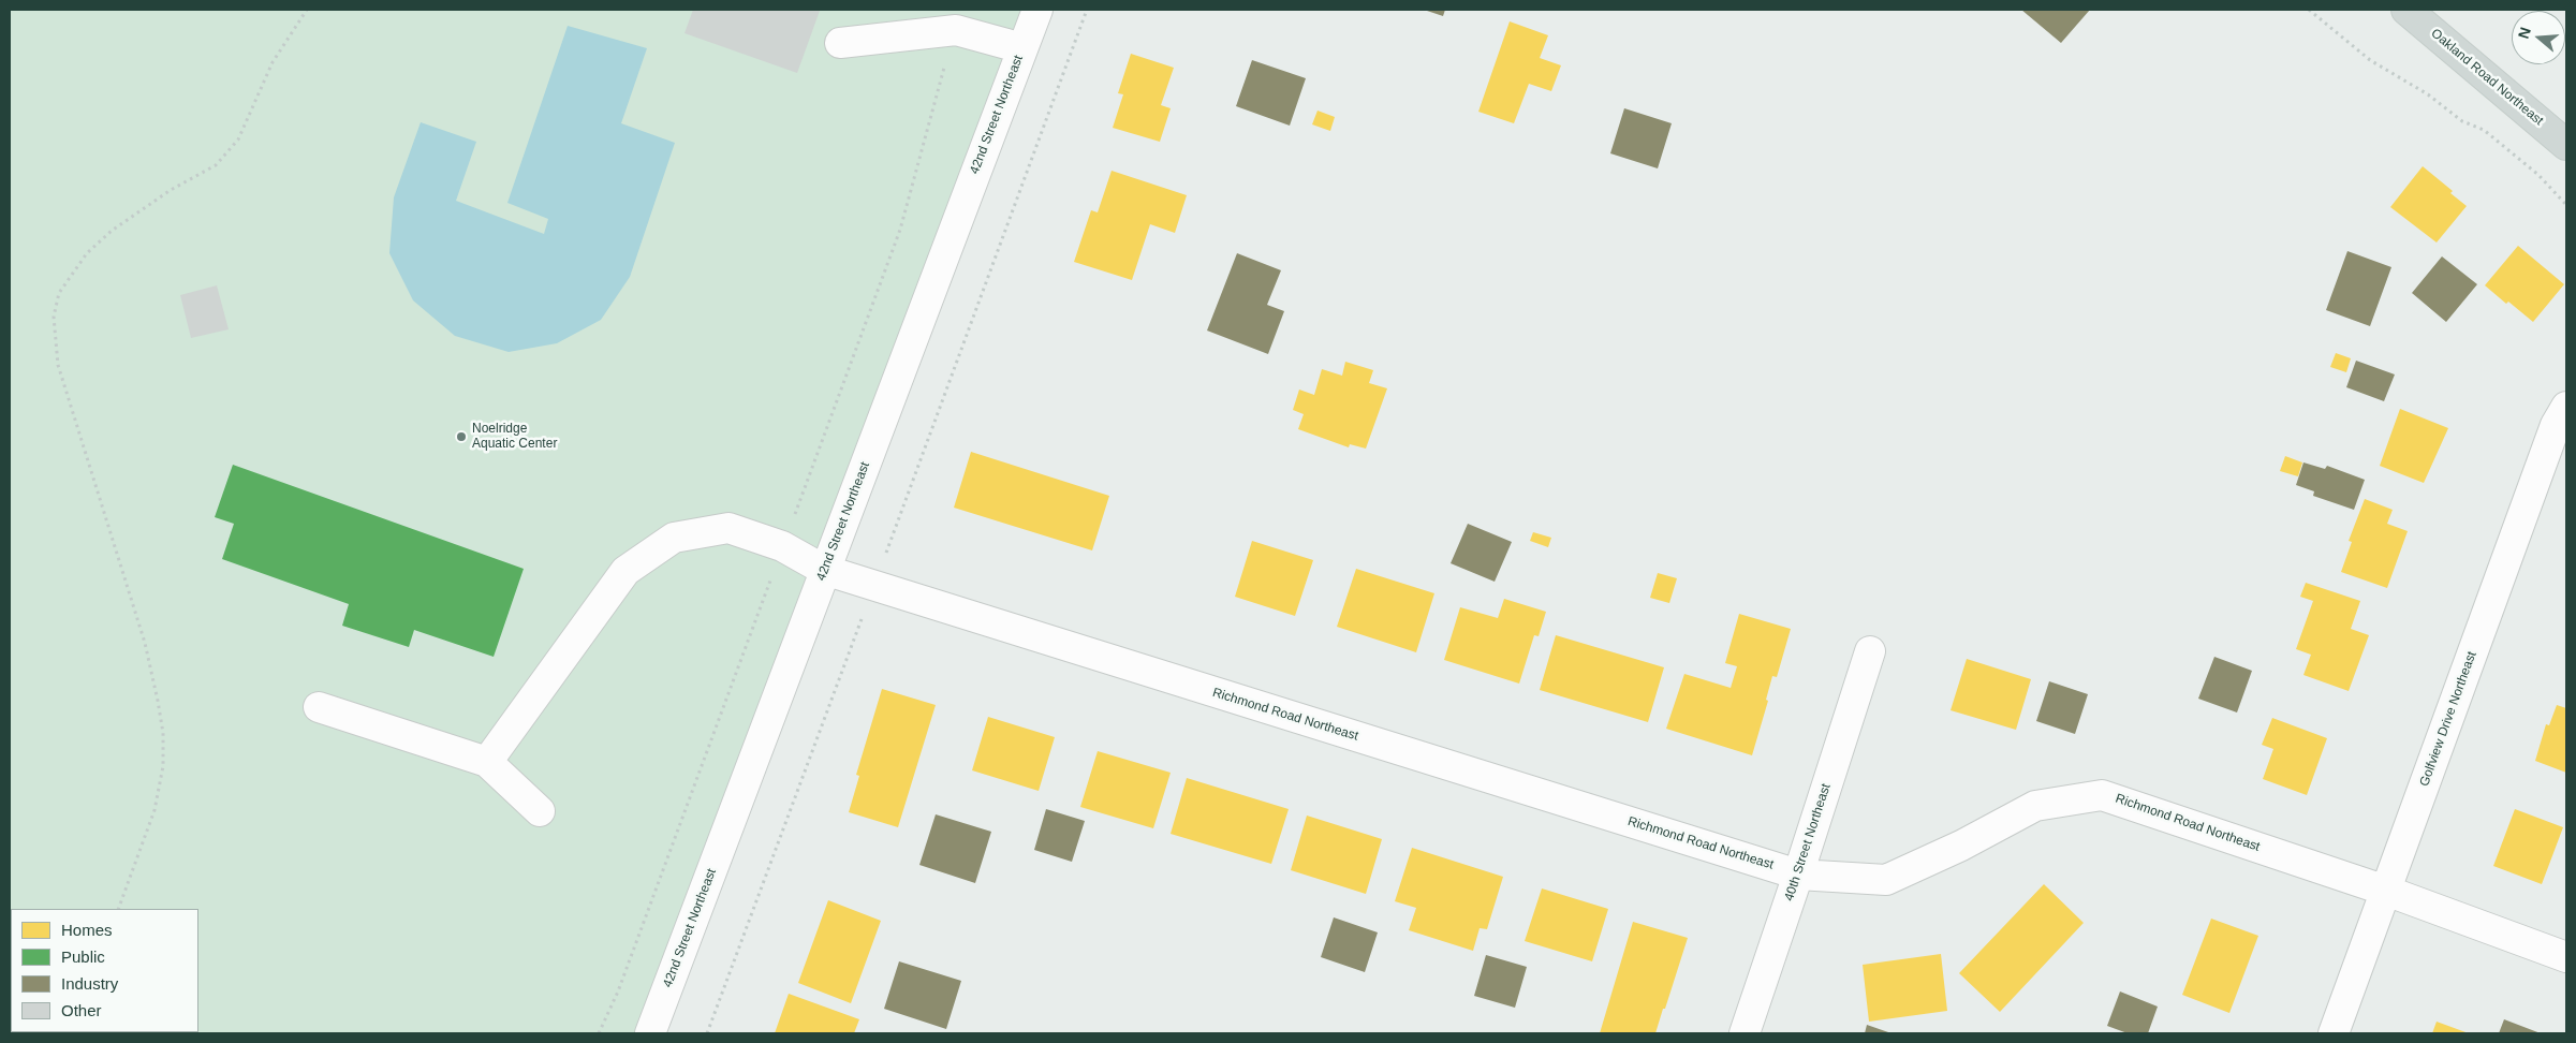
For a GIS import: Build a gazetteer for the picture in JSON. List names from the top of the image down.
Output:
{
  "streets": {
    "main road": ["Oakland Road Northeast"],
    "street": [
      "42nd Street Northeast",
      "Richmond Road Northeast",
      "Golfview Drive Northeast",
      "40th Street Northeast"
    ]
  },
  "crossings": [
    ["42nd Street Northeast", "Richmond Road Northeast"],
    ["Richmond Road Northeast", "Golfview Drive Northeast"],
    ["Richmond Road Northeast", "40th Street Northeast"]
  ],
  "places": ["Noelridge Aquatic Center"],
  "legend": [
    "Homes",
    "Public",
    "Industry",
    "Other"
  ],
  "north": "left"
}
